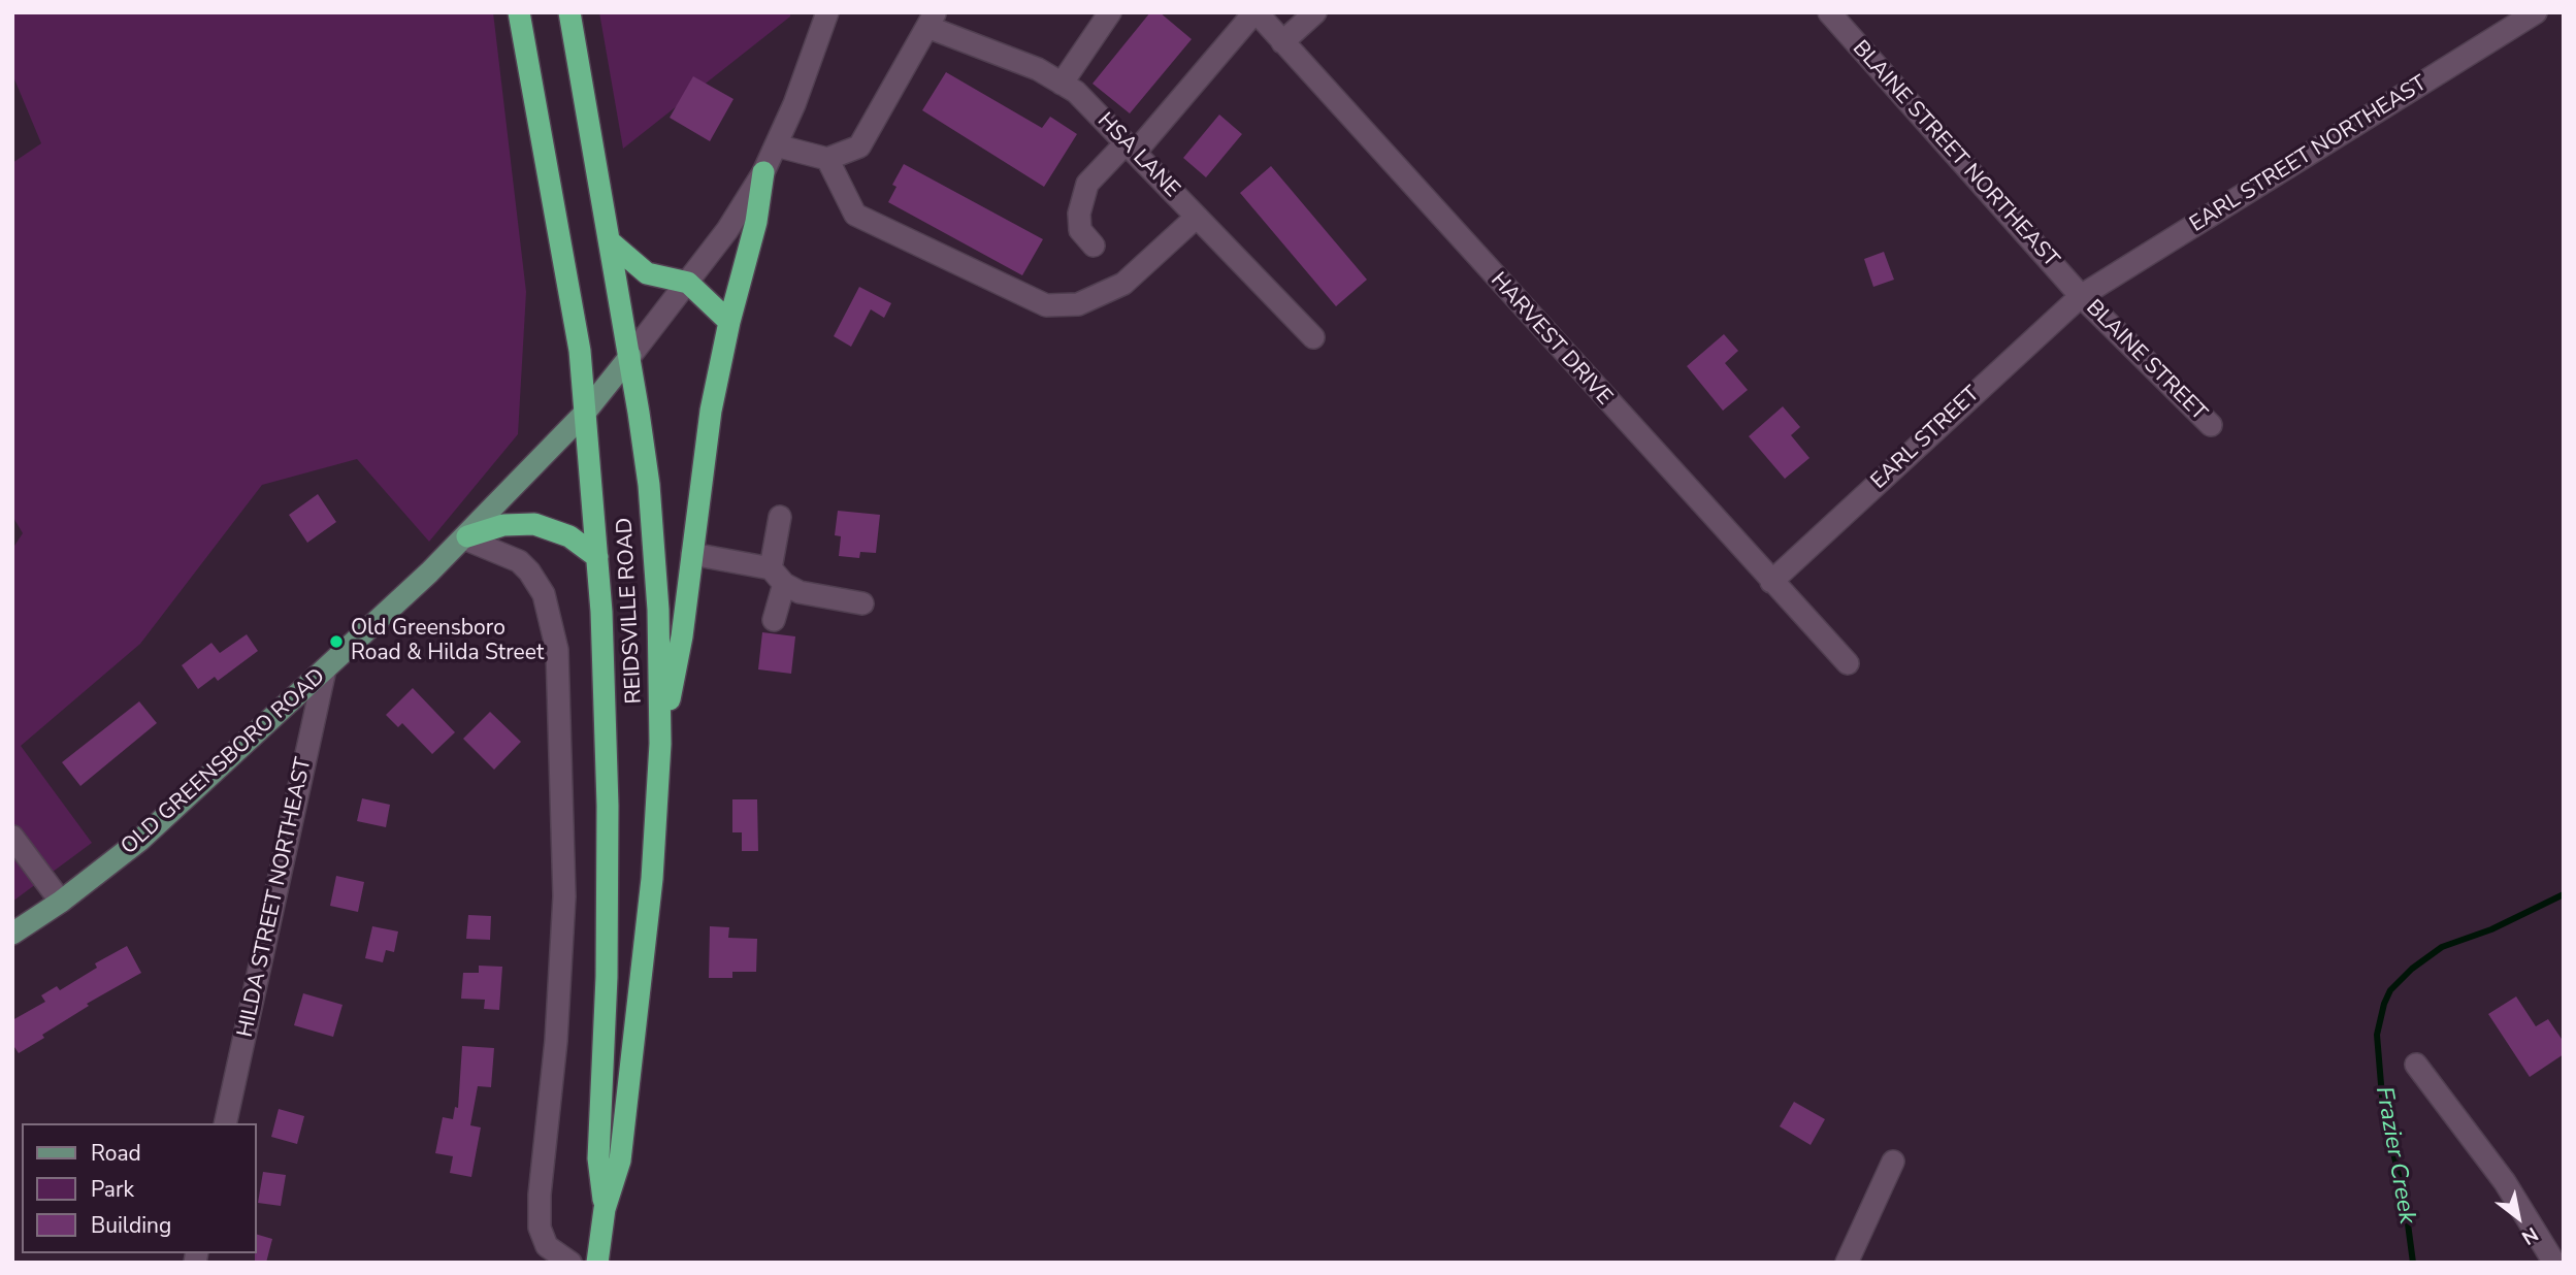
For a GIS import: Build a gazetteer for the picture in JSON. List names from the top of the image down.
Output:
{
  "streets": {
    "highway": ["REIDSVILLE ROAD"],
    "main road": ["OLD GREENSBORO ROAD"],
    "street": [
      "BLAINE STREET NORTHEAST",
      "EARL STREET NORTHEAST",
      "HSA LANE",
      "HARVEST DRIVE",
      "BLAINE STREET",
      "EARL STREET",
      "HILDA STREET NORTHEAST"
    ]
  },
  "crossings": [
    ["BLAINE STREET NORTHEAST", "EARL STREET NORTHEAST"],
    ["BLAINE STREET NORTHEAST", "BLAINE STREET"],
    ["BLAINE STREET NORTHEAST", "EARL STREET"],
    ["EARL STREET NORTHEAST", "BLAINE STREET"],
    ["EARL STREET NORTHEAST", "EARL STREET"],
    ["HARVEST DRIVE", "EARL STREET"],
    ["BLAINE STREET", "EARL STREET"],
    ["REIDSVILLE ROAD", "OLD GREENSBORO ROAD"],
    ["OLD GREENSBORO ROAD", "HILDA STREET NORTHEAST"]
  ],
  "water": ["Frazier Creek"],
  "places": ["Old Greensboro Road & Hilda Street"],
  "legend": ["Road", "Park", "Building"],
  "north": "bottom right"
}
